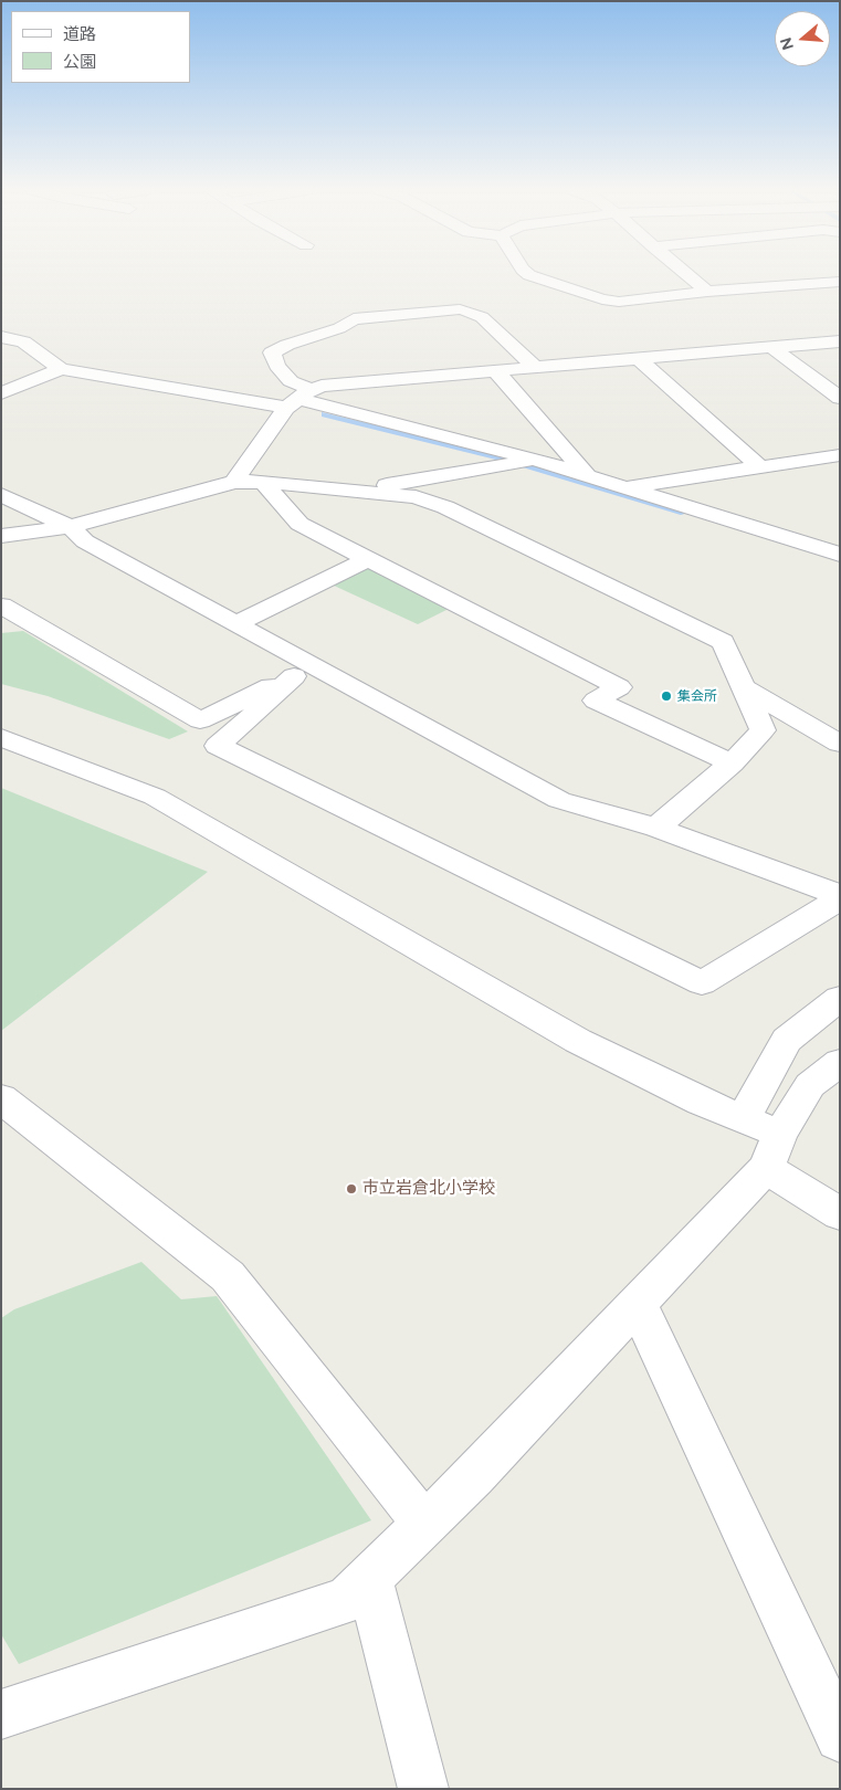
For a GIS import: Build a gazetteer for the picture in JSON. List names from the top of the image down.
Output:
{
  "places": ["集会所", "市立岩倉北小学校"],
  "legend": ["道路", "公園"],
  "north": "left"
}
